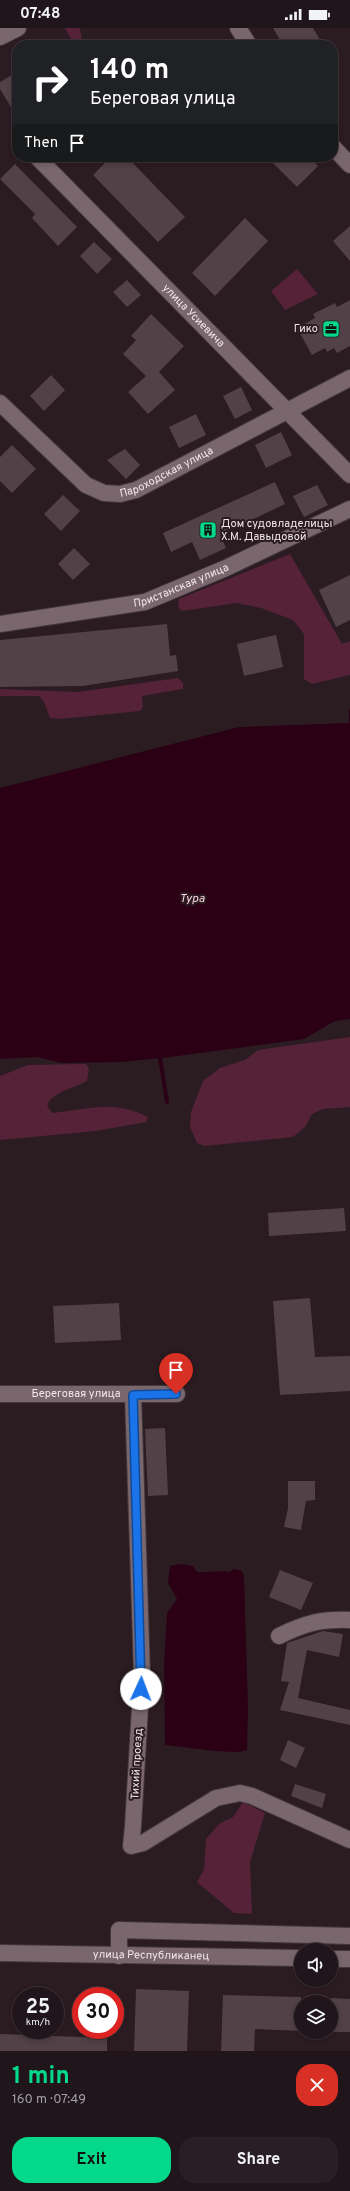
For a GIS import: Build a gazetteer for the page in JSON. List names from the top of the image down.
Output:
{
  "streets": {
    "street": [
      "улица Усиевича",
      "Пароходская улица",
      "Пристанская улица",
      "Береговая улица",
      "Тихий проезд",
      "улица Республиканец"
    ]
  },
  "crossings": [
    ["улица Усиевича", "Пароходская улица"],
    ["Береговая улица", "Тихий проезд"]
  ],
  "water": ["Тура"],
  "places": {
    "office": ["Гико"],
    "building": ["Дом судовладелицы Х.М. Давыдовой"]
  },
  "page": {
    "status": "07:48",
    "turn": ["140 m", "Береговая улица"],
    "then": "Then",
    "speed": "25 km/h",
    "limit": "30",
    "heading": ["1 min", "160 m · 07:49"],
    "buttons": ["Exit", "Share"]
  }
}
